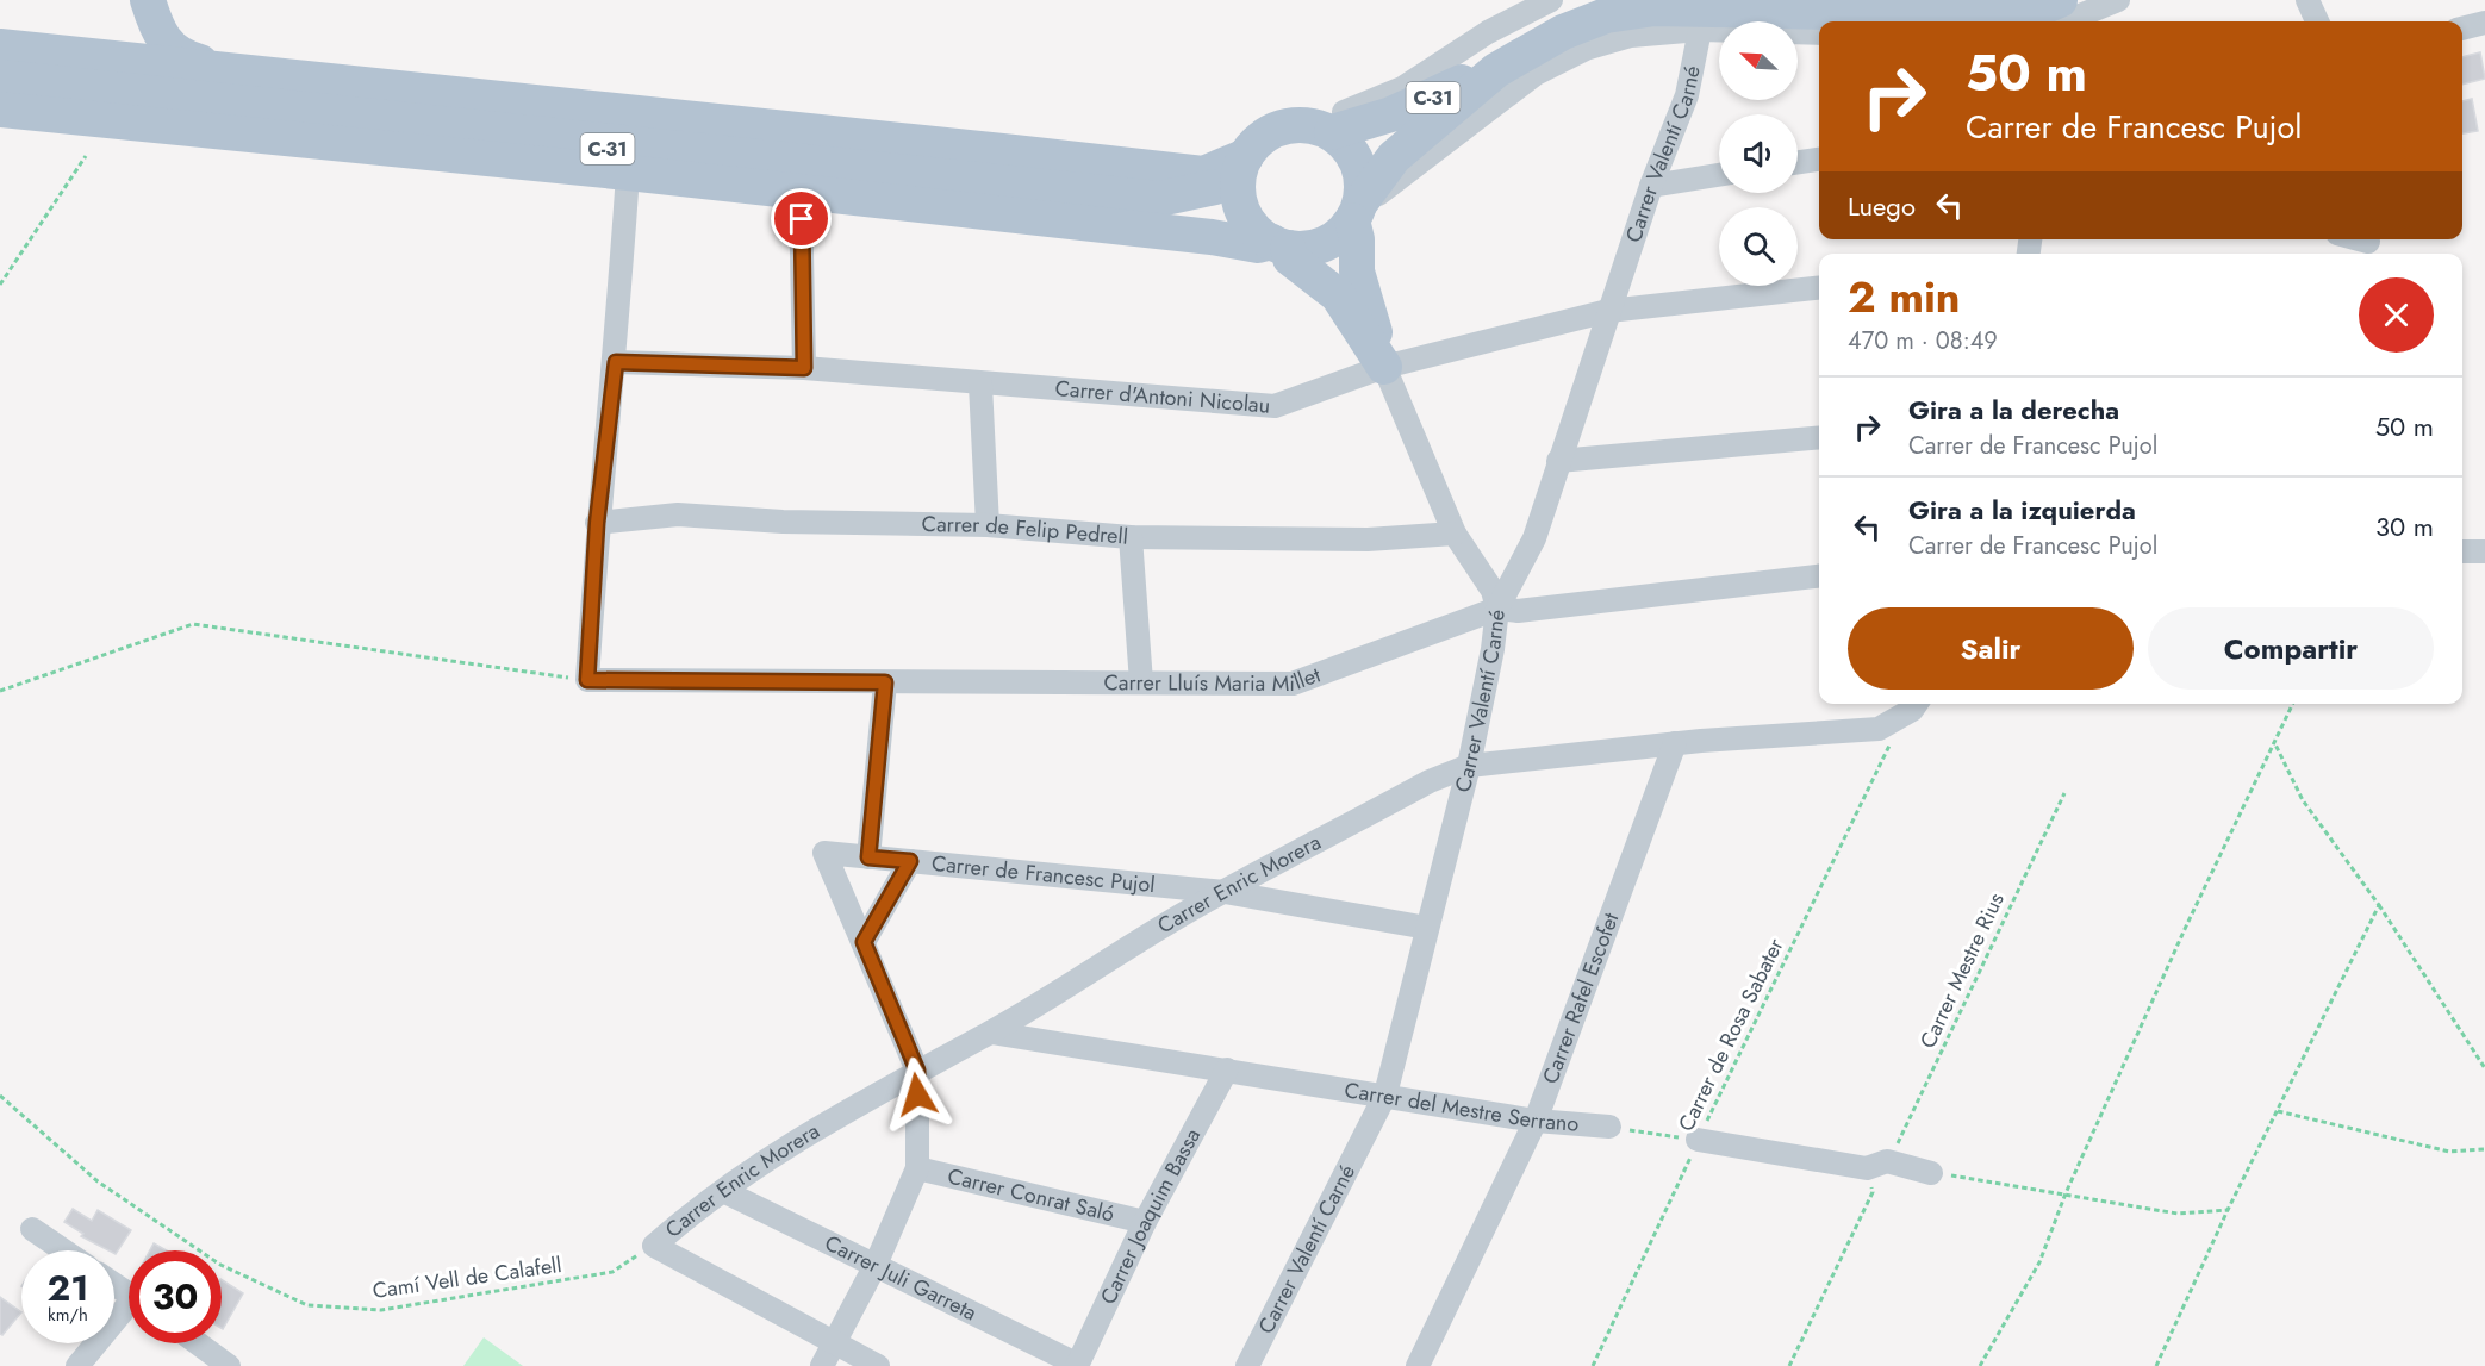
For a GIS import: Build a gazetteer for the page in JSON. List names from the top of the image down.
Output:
{
  "streets": {
    "main road": ["C-31"],
    "street": [
      "Carrer Valentí Carné",
      "Carrer d'Antoni Nicolau",
      "Carrer de Felip Pedrell",
      "Carrer Lluís Maria Millet",
      "Carrer de Francesc Pujol",
      "Carrer Enric Morera",
      "Carrer Rafel Escofet",
      "Carrer del Mestre Serrano",
      "Carrer Conrat Saló",
      "Carrer Joaquim Bassa",
      "Carrer Juli Garreta"
    ],
    "path": ["Carrer Mestre Rius", "Carrer de Rosa Sabater", "Camí Vell de Calafell"]
  },
  "crossings": [
    ["Carrer Valentí Carné", "Carrer d'Antoni Nicolau"],
    ["Carrer Valentí Carné", "Carrer Lluís Maria Millet"],
    ["Carrer Valentí Carné", "Carrer de Francesc Pujol"],
    ["Carrer Valentí Carné", "Carrer Enric Morera"],
    ["Carrer Valentí Carné", "Carrer del Mestre Serrano"],
    ["Carrer de Francesc Pujol", "Carrer Enric Morera"],
    ["Carrer Enric Morera", "Carrer Rafel Escofet"],
    ["Carrer Enric Morera", "Carrer de Rosa Sabater"],
    ["Carrer Enric Morera", "Carrer del Mestre Serrano"],
    ["Carrer Enric Morera", "Camí Vell de Calafell"],
    ["Carrer Enric Morera", "Carrer Juli Garreta"],
    ["Carrer Rafel Escofet", "Carrer del Mestre Serrano"],
    ["Carrer de Rosa Sabater", "Carrer del Mestre Serrano"],
    ["Carrer del Mestre Serrano", "Carrer Joaquim Bassa"],
    ["Carrer Conrat Saló", "Carrer Joaquim Bassa"],
    ["Carrer Joaquim Bassa", "Carrer Juli Garreta"]
  ],
  "north": "top left",
  "page": {
    "turn": ["50 m", "Carrer de Francesc Pujol"],
    "then": "Luego",
    "heading": ["2 min", "470 m · 08:49"],
    "list": [
      {
        "name": "Gira a la derecha",
        "note": "Carrer de Francesc Pujol",
        "value": "50 m"
      },
      {
        "name": "Gira a la izquierda",
        "note": "Carrer de Francesc Pujol",
        "value": "30 m"
      }
    ],
    "buttons": ["Salir", "Compartir"],
    "speed": "21 km/h",
    "limit": "30"
  }
}
